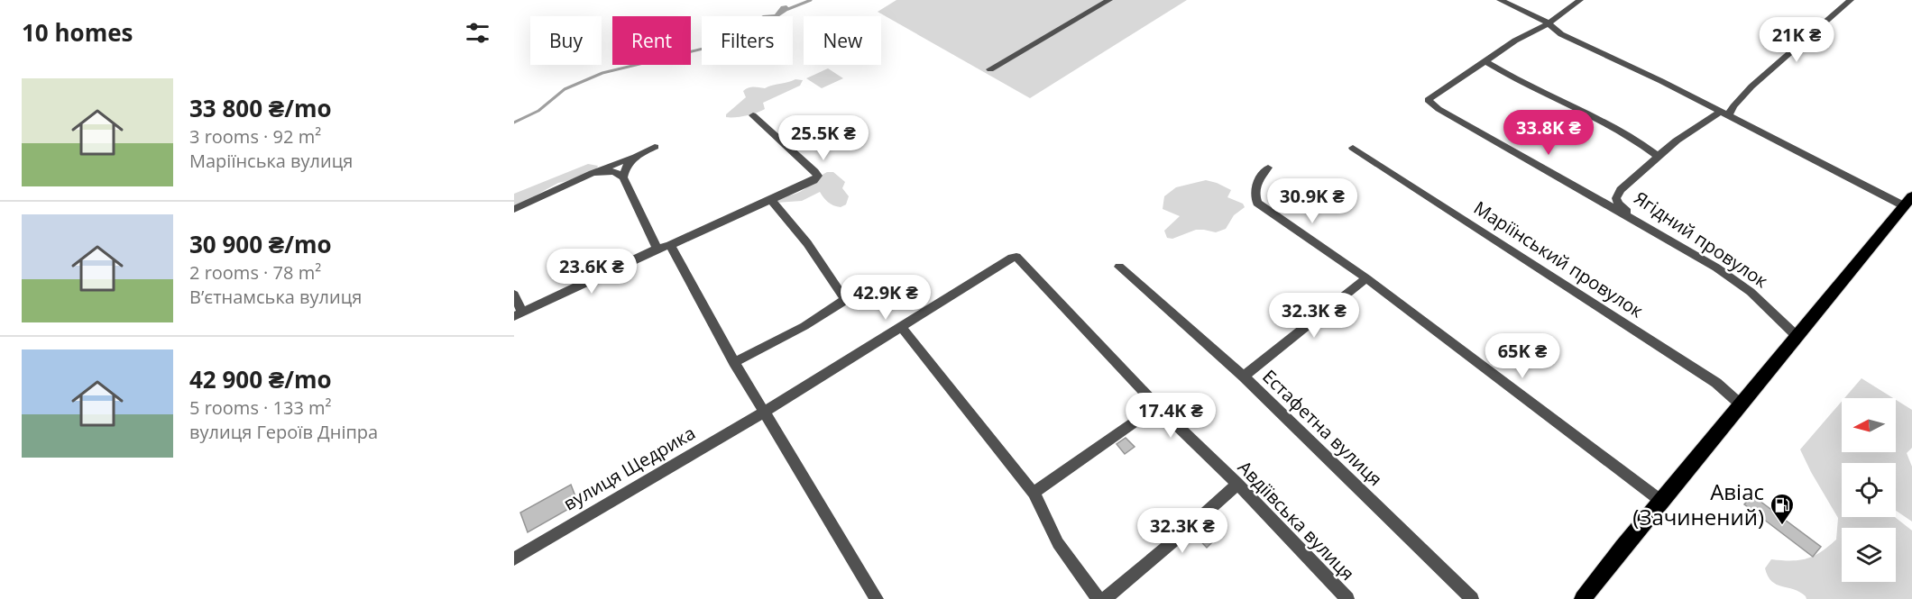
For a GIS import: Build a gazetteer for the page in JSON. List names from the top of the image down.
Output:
{
  "streets": {
    "street": [
      "Ягідний провулок",
      "Маріїнський провулок",
      "Естафетна вулиця",
      "вулиця Щедрика",
      "Авдіївська вулиця"
    ]
  },
  "crossings": [
    ["вулиця Щедрика", "Авдіївська вулиця"]
  ],
  "places": {
    "fuel station": ["Авіас (Зачинений)"]
  },
  "north": "left",
  "page": {
    "heading": "10 homes",
    "chip": [
      "Buy",
      "Rent",
      "Filters",
      "New"
    ],
    "price": [
      "21K ₴",
      "33.8K ₴",
      "25.5K ₴",
      "30.9K ₴",
      "23.6K ₴",
      "42.9K ₴",
      "32.3K ₴",
      "65K ₴",
      "17.4K ₴",
      "32.3K ₴"
    ],
    "list": [
      {
        "name": "33 800 ₴/mo",
        "note": "3 rooms · 92 m² · Маріїнська вулиця"
      },
      {
        "name": "30 900 ₴/mo",
        "note": "2 rooms · 78 m² · Вʼєтнамська вулиця"
      },
      {
        "name": "42 900 ₴/mo",
        "note": "5 rooms · 133 m² · вулиця Героїв Дніпра"
      }
    ]
  }
}
